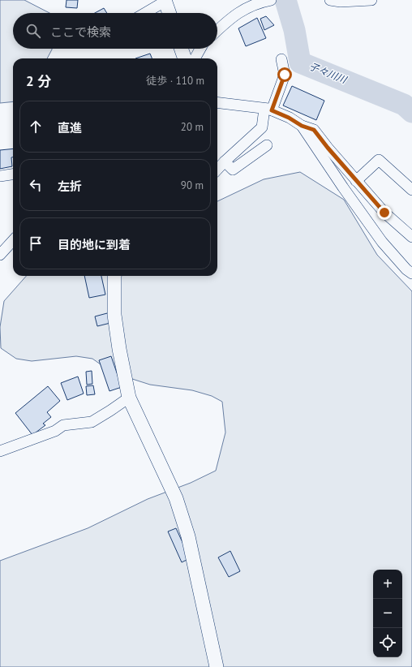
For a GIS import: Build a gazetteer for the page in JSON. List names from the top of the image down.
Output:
{
  "water": ["子々川川"],
  "page": {
    "search": "ここで検索",
    "heading": ["2 分", "徒歩 · 110 m"],
    "list": [
      ["直進", "20 m"],
      ["左折", "90 m"],
      "目的地に到着"
    ],
    "map_buttons": ["+", "−"]
  }
}
